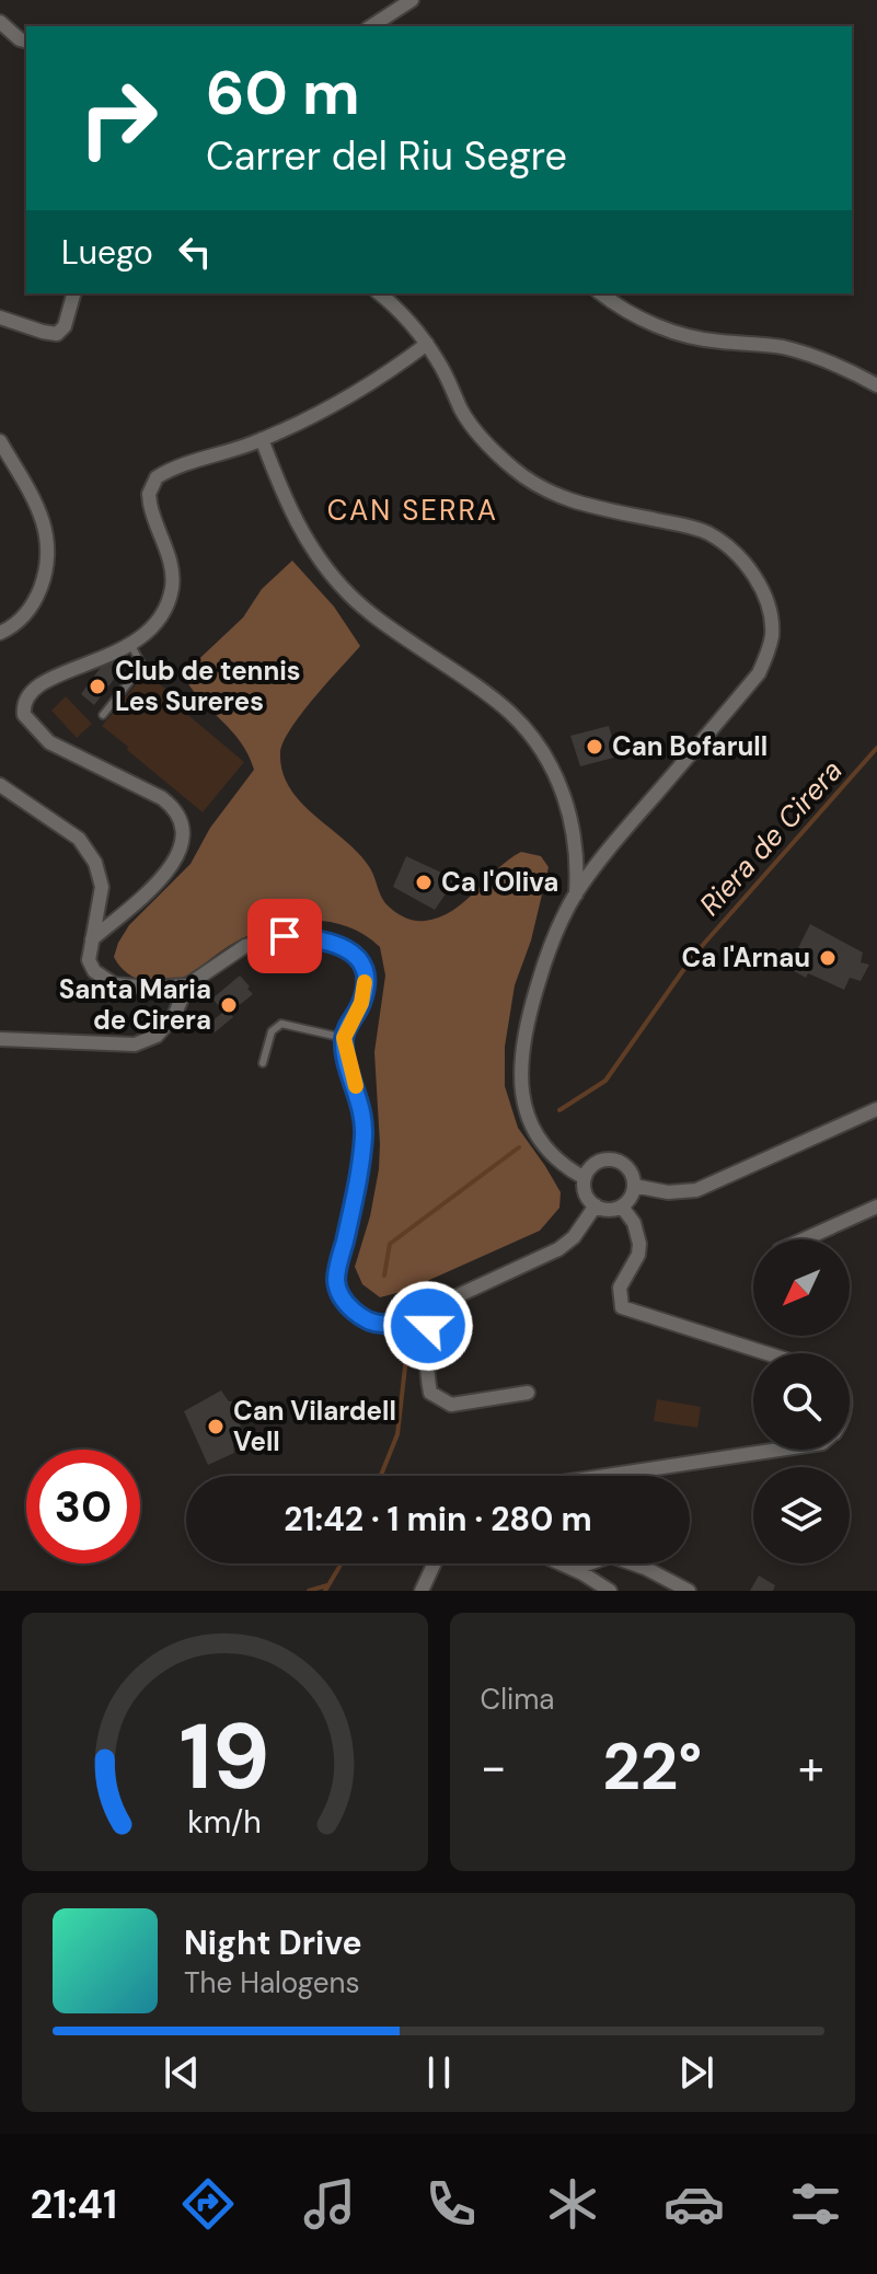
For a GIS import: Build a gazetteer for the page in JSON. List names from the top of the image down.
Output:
{
  "districts": ["CAN SERRA"],
  "water": ["Riera de Cirera"],
  "places": [
    "Club de tennis Les Sureres",
    "Can Bofarull",
    "Ca l'Oliva",
    "Ca l'Arnau",
    "Santa Maria de Cirera",
    "Can Vilardell Vell"
  ],
  "north": "bottom left",
  "page": {
    "turn": ["60 m", "Carrer del Riu Segre"],
    "then": "Luego",
    "limit": "30",
    "trip": "21:42 · 1 min · 280 m",
    "tile": "Clima",
    "heat": ["−", "22°", "+"],
    "song": ["Night Drive", "The Halogens"],
    "tabs": "21:41",
    "gauge": ["19", "km/h"]
  }
}
